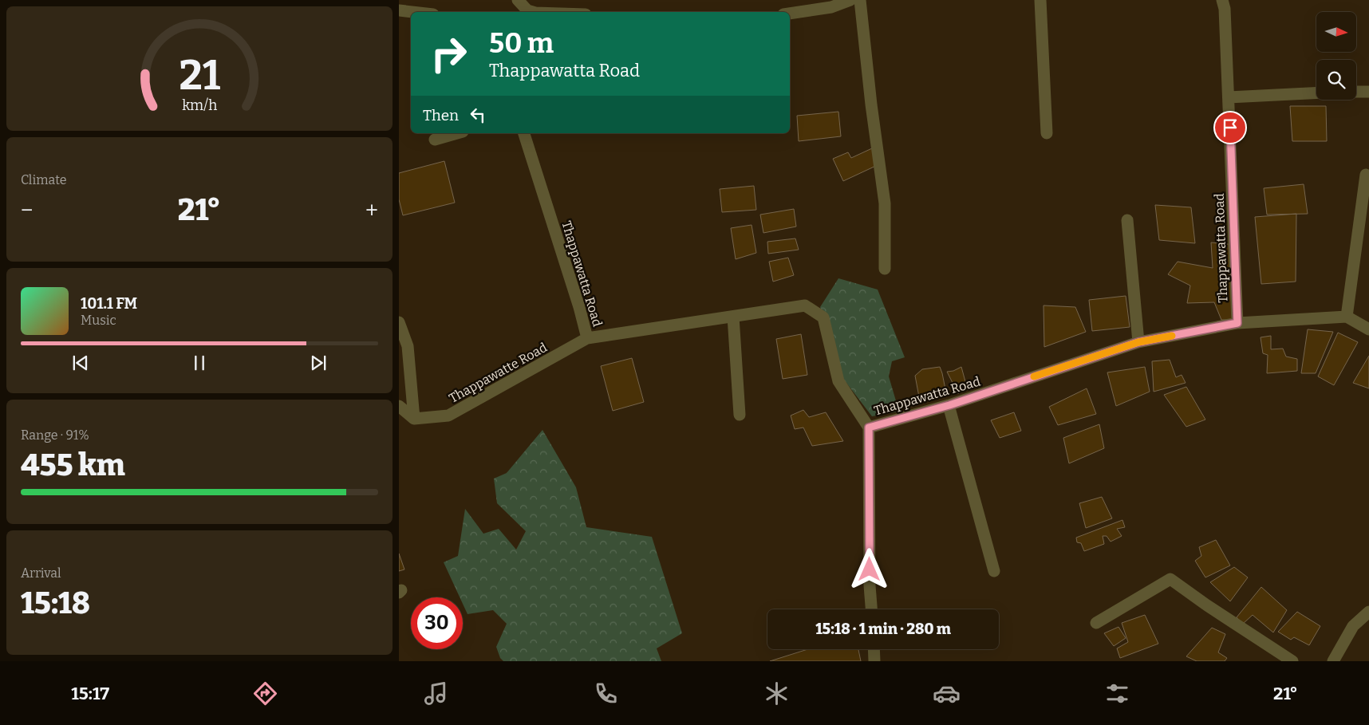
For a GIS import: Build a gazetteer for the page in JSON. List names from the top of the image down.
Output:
{
  "streets": {
    "street": ["Thappawatta Road", "Thappawatte Road"]
  },
  "crossings": [
    ["Thappawatta Road", "Thappawatte Road"]
  ],
  "north": "right",
  "page": {
    "turn": ["50 m", "Thappawatta Road"],
    "then": "Then",
    "tile": [
      "Climate",
      ["Range · 91%", "455 km"],
      ["Arrival", "15:18"]
    ],
    "heat": ["−", "21°", "+"],
    "song": ["101.1 FM", "Music"],
    "limit": "30",
    "trip": "15:18 · 1 min · 280 m",
    "tabs": ["15:17", "21°"],
    "gauge": ["21", "km/h"]
  }
}
